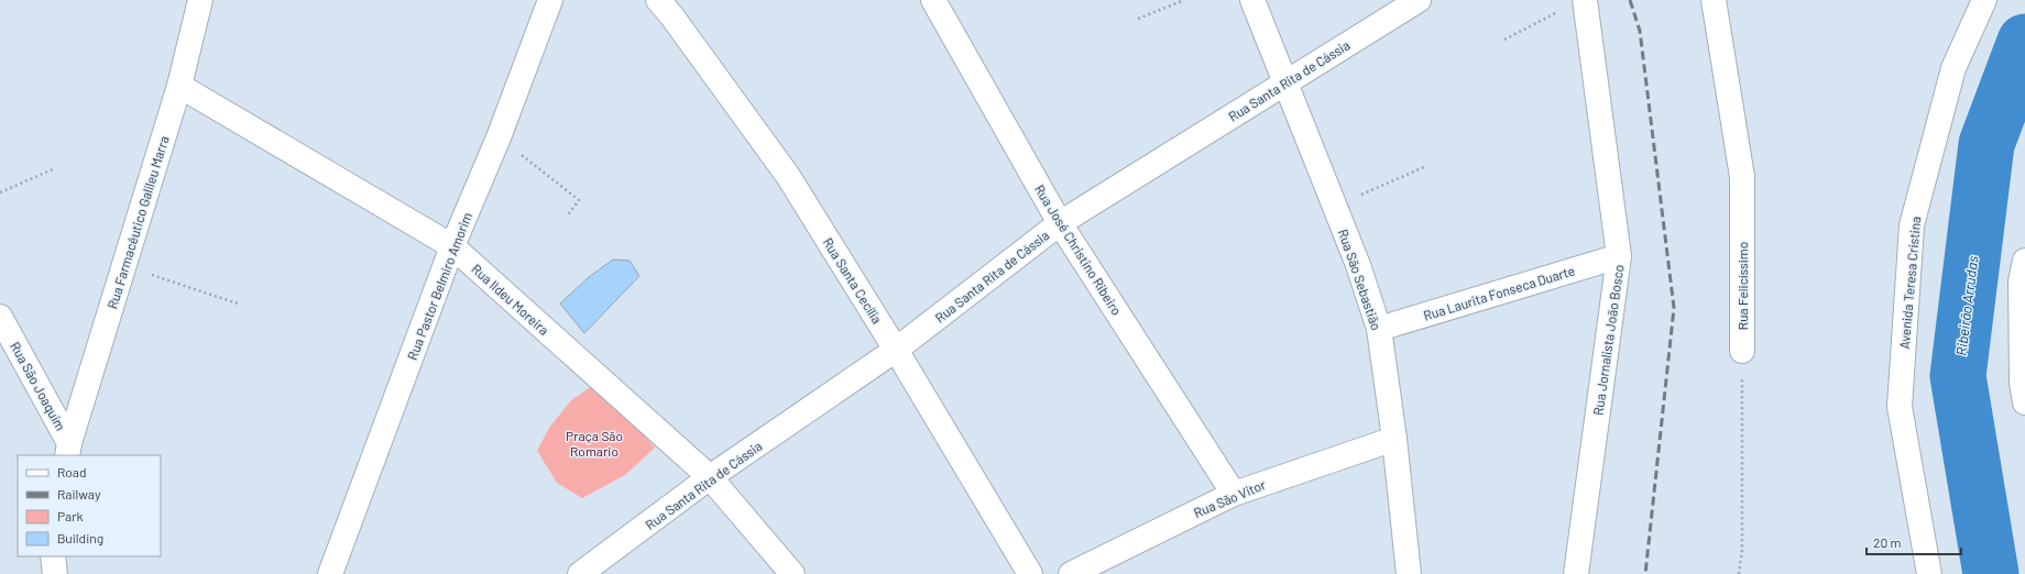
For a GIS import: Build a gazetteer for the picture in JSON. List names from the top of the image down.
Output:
{
  "streets": {
    "street": [
      "Rua Santa Rita de Cássia",
      "Rua Farmacêutico Galileu Marra",
      "Rua José Christino Ribeiro",
      "Rua São Sebastião",
      "Rua Santa Cecília",
      "Avenida Teresa Cristina",
      "Rua Pastor Belmiro Amorim",
      "Rua Felicíssimo",
      "Rua Laurita Fonseca Duarte",
      "Rua Ildeu Moreira",
      "Rua Jornalista João Bosco",
      "Rua São Joaquim",
      "Rua São Vitor"
    ]
  },
  "crossings": [
    ["Rua Santa Rita de Cássia", "Rua José Christino Ribeiro"],
    ["Rua Santa Rita de Cássia", "Rua São Sebastião"],
    ["Rua Santa Rita de Cássia", "Rua Santa Cecília"],
    ["Rua Santa Rita de Cássia", "Rua Ildeu Moreira"],
    ["Rua Farmacêutico Galileu Marra", "Rua Ildeu Moreira"],
    ["Rua Farmacêutico Galileu Marra", "Rua São Joaquim"],
    ["Rua José Christino Ribeiro", "Rua São Vitor"],
    ["Rua São Sebastião", "Rua Laurita Fonseca Duarte"],
    ["Rua São Sebastião", "Rua São Vitor"],
    ["Rua Pastor Belmiro Amorim", "Rua Ildeu Moreira"],
    ["Rua Laurita Fonseca Duarte", "Rua Jornalista João Bosco"]
  ],
  "water": ["Ribeirão Arrudas"],
  "parks": ["Praça São Romario"],
  "legend": [
    "Road",
    "Railway",
    "Park",
    "Building"
  ],
  "scale_bar": "20 m"
}
